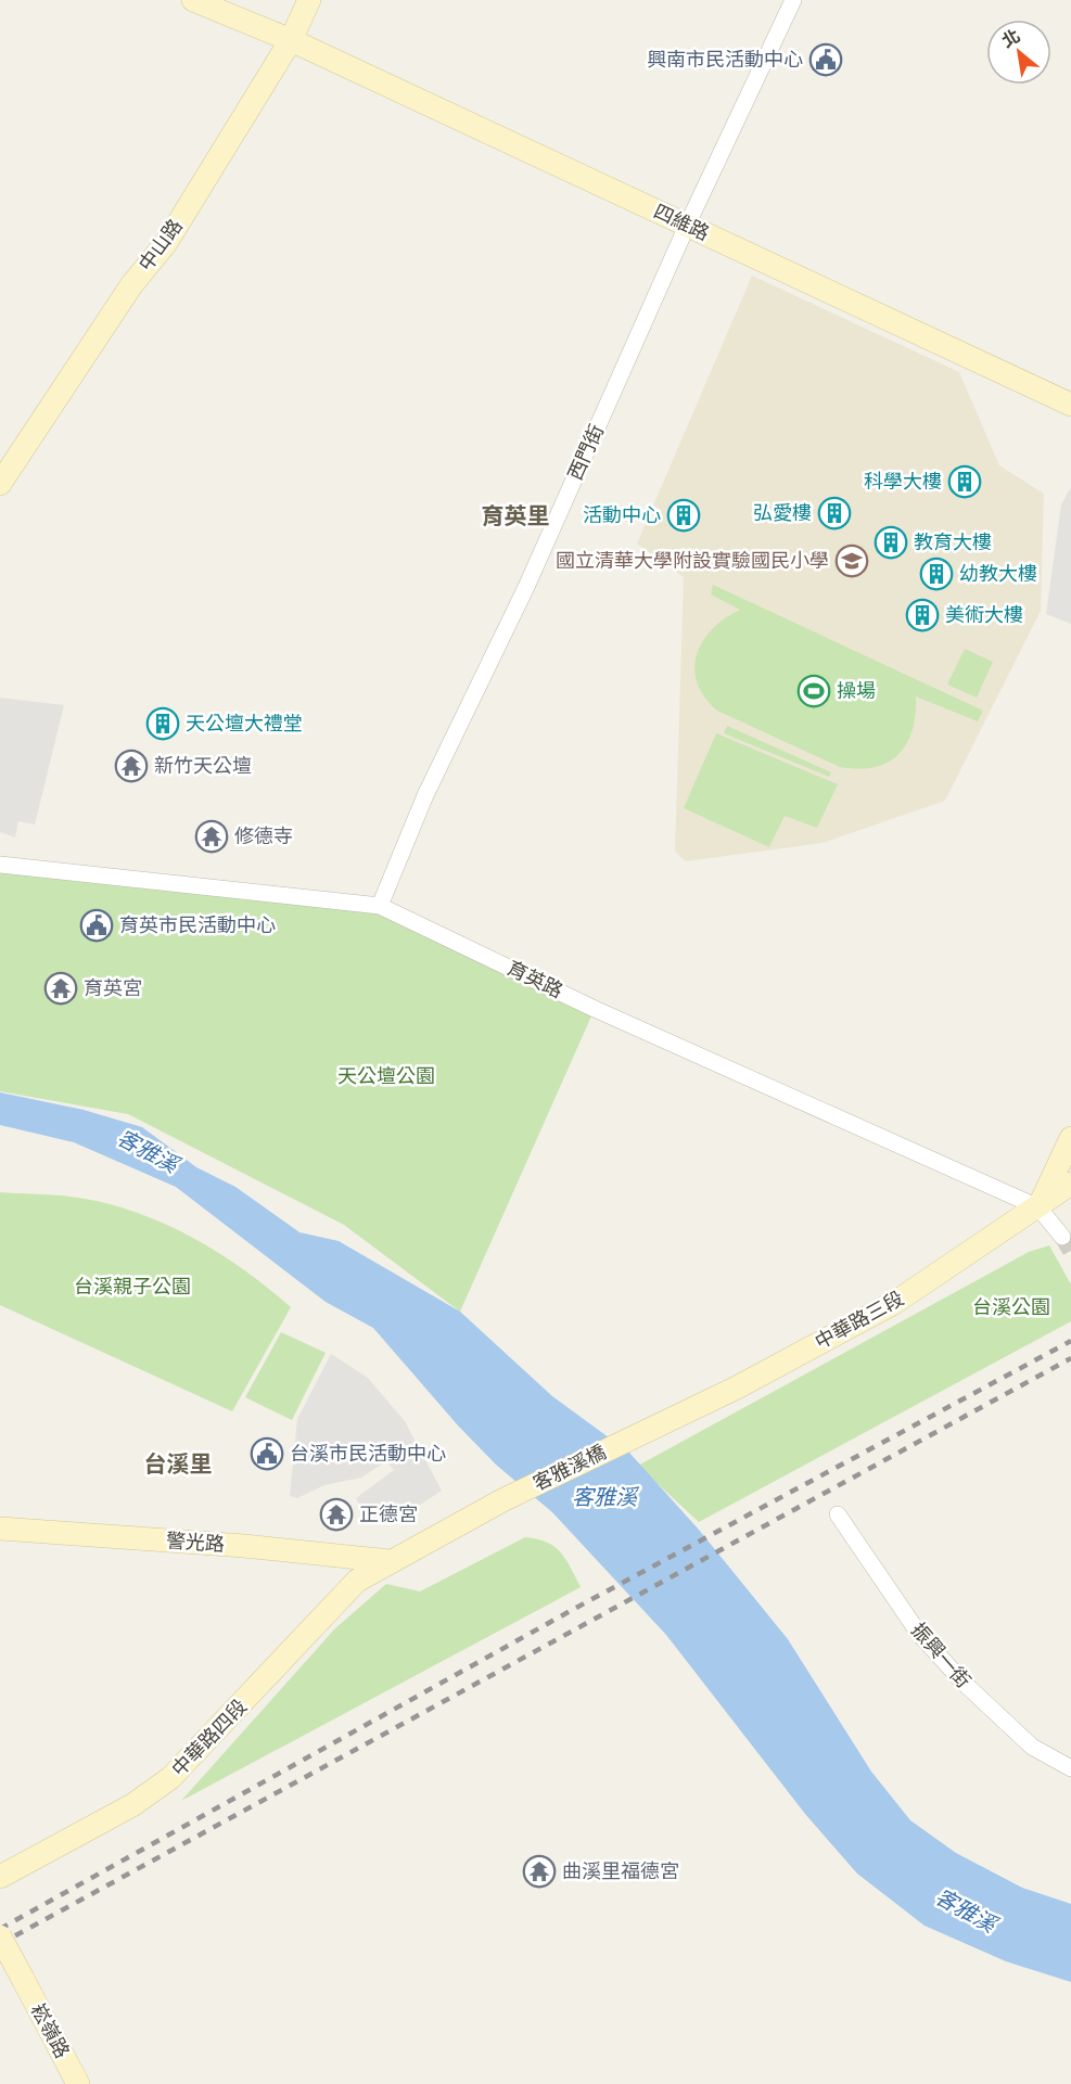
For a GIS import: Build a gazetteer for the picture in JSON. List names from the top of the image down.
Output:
{
  "streets": {
    "street": [
      "四維路",
      "中山路",
      "西門街",
      "育英路",
      "中華路三段",
      "客雅溪橋",
      "警光路",
      "振興一街",
      "中華路四段",
      "崧嶺路"
    ]
  },
  "crossings": [
    ["四維路", "中山路"],
    ["四維路", "西門街"],
    ["西門街", "育英路"],
    ["育英路", "中華路三段"],
    ["中華路三段", "客雅溪橋"],
    ["客雅溪橋", "警光路"],
    ["客雅溪橋", "中華路四段"],
    ["警光路", "中華路四段"]
  ],
  "districts": ["育英里", "台溪里"],
  "water": ["客雅溪"],
  "parks": ["天公壇公園", "台溪親子公園", "台溪公園"],
  "places": {
    "public building": ["興南市民活動中心", "育英市民活動中心", "台溪市民活動中心"],
    "building": [
      "科學大樓",
      "弘愛樓",
      "活動中心",
      "教育大樓",
      "幼教大樓",
      "美術大樓",
      "天公壇大禮堂"
    ],
    "school or university": ["國立清華大學附設實驗國民小學"],
    "sports": ["操場"],
    "temple": [
      "新竹天公壇",
      "修德寺",
      "育英宮",
      "正德宮",
      "曲溪里福德宮"
    ]
  },
  "north": "top left"
}
